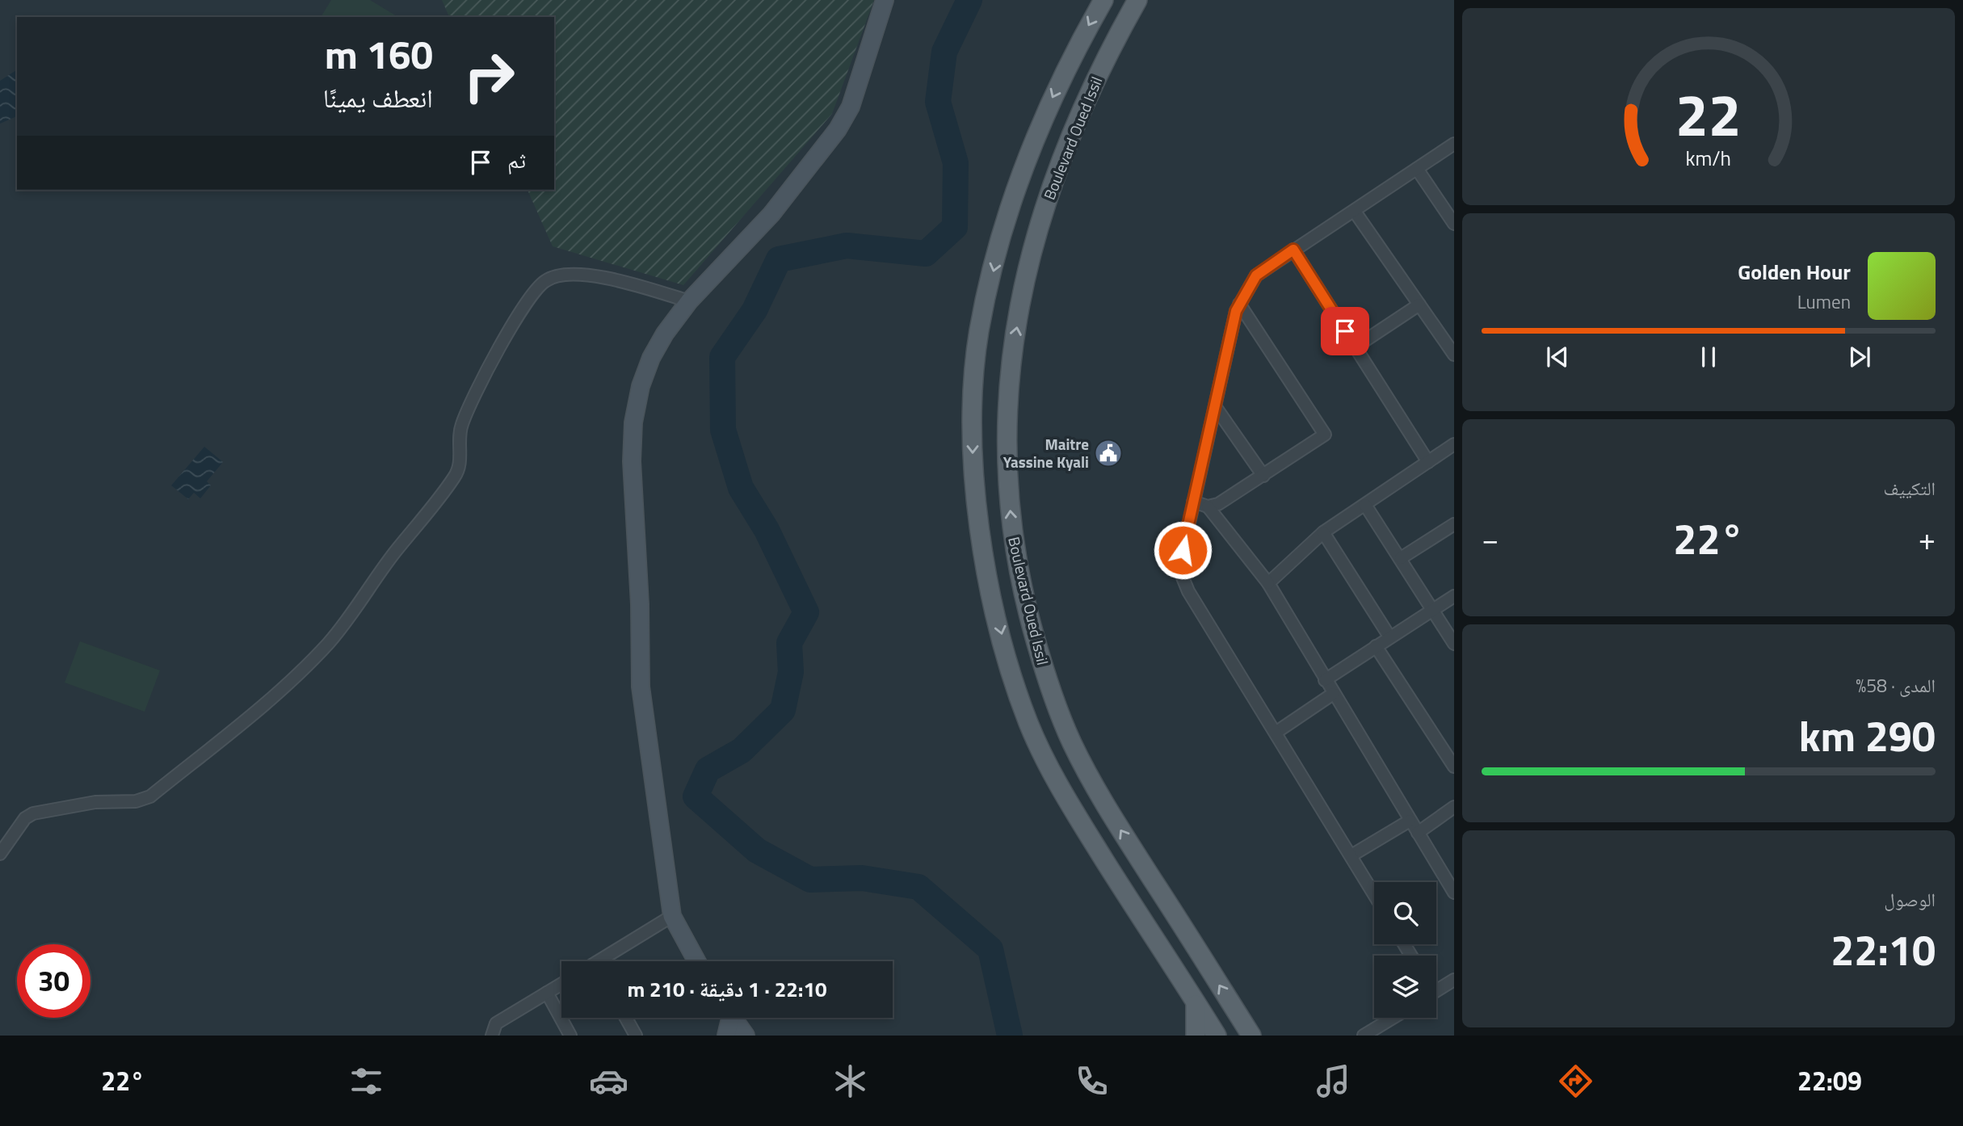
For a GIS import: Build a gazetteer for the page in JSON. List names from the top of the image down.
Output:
{
  "streets": {
    "main road": ["Boulevard Oued Issil"]
  },
  "places": {
    "public building": ["Maitre Yassine Kyali"]
  },
  "page": {
    "turn": ["160 m", "انعطف يمينًا"],
    "then": "ثم",
    "song": ["Golden Hour", "Lumen"],
    "tile": [
      "التكييف",
      ["المدى · 58%", "290 km"],
      ["الوصول", "22:10"]
    ],
    "heat": ["−", "22°", "+"],
    "limit": "30",
    "trip": "22:10 · 1 دقيقة · 210 m",
    "tabs": ["22:09", "22°"],
    "gauge": ["22", "km/h"]
  }
}
